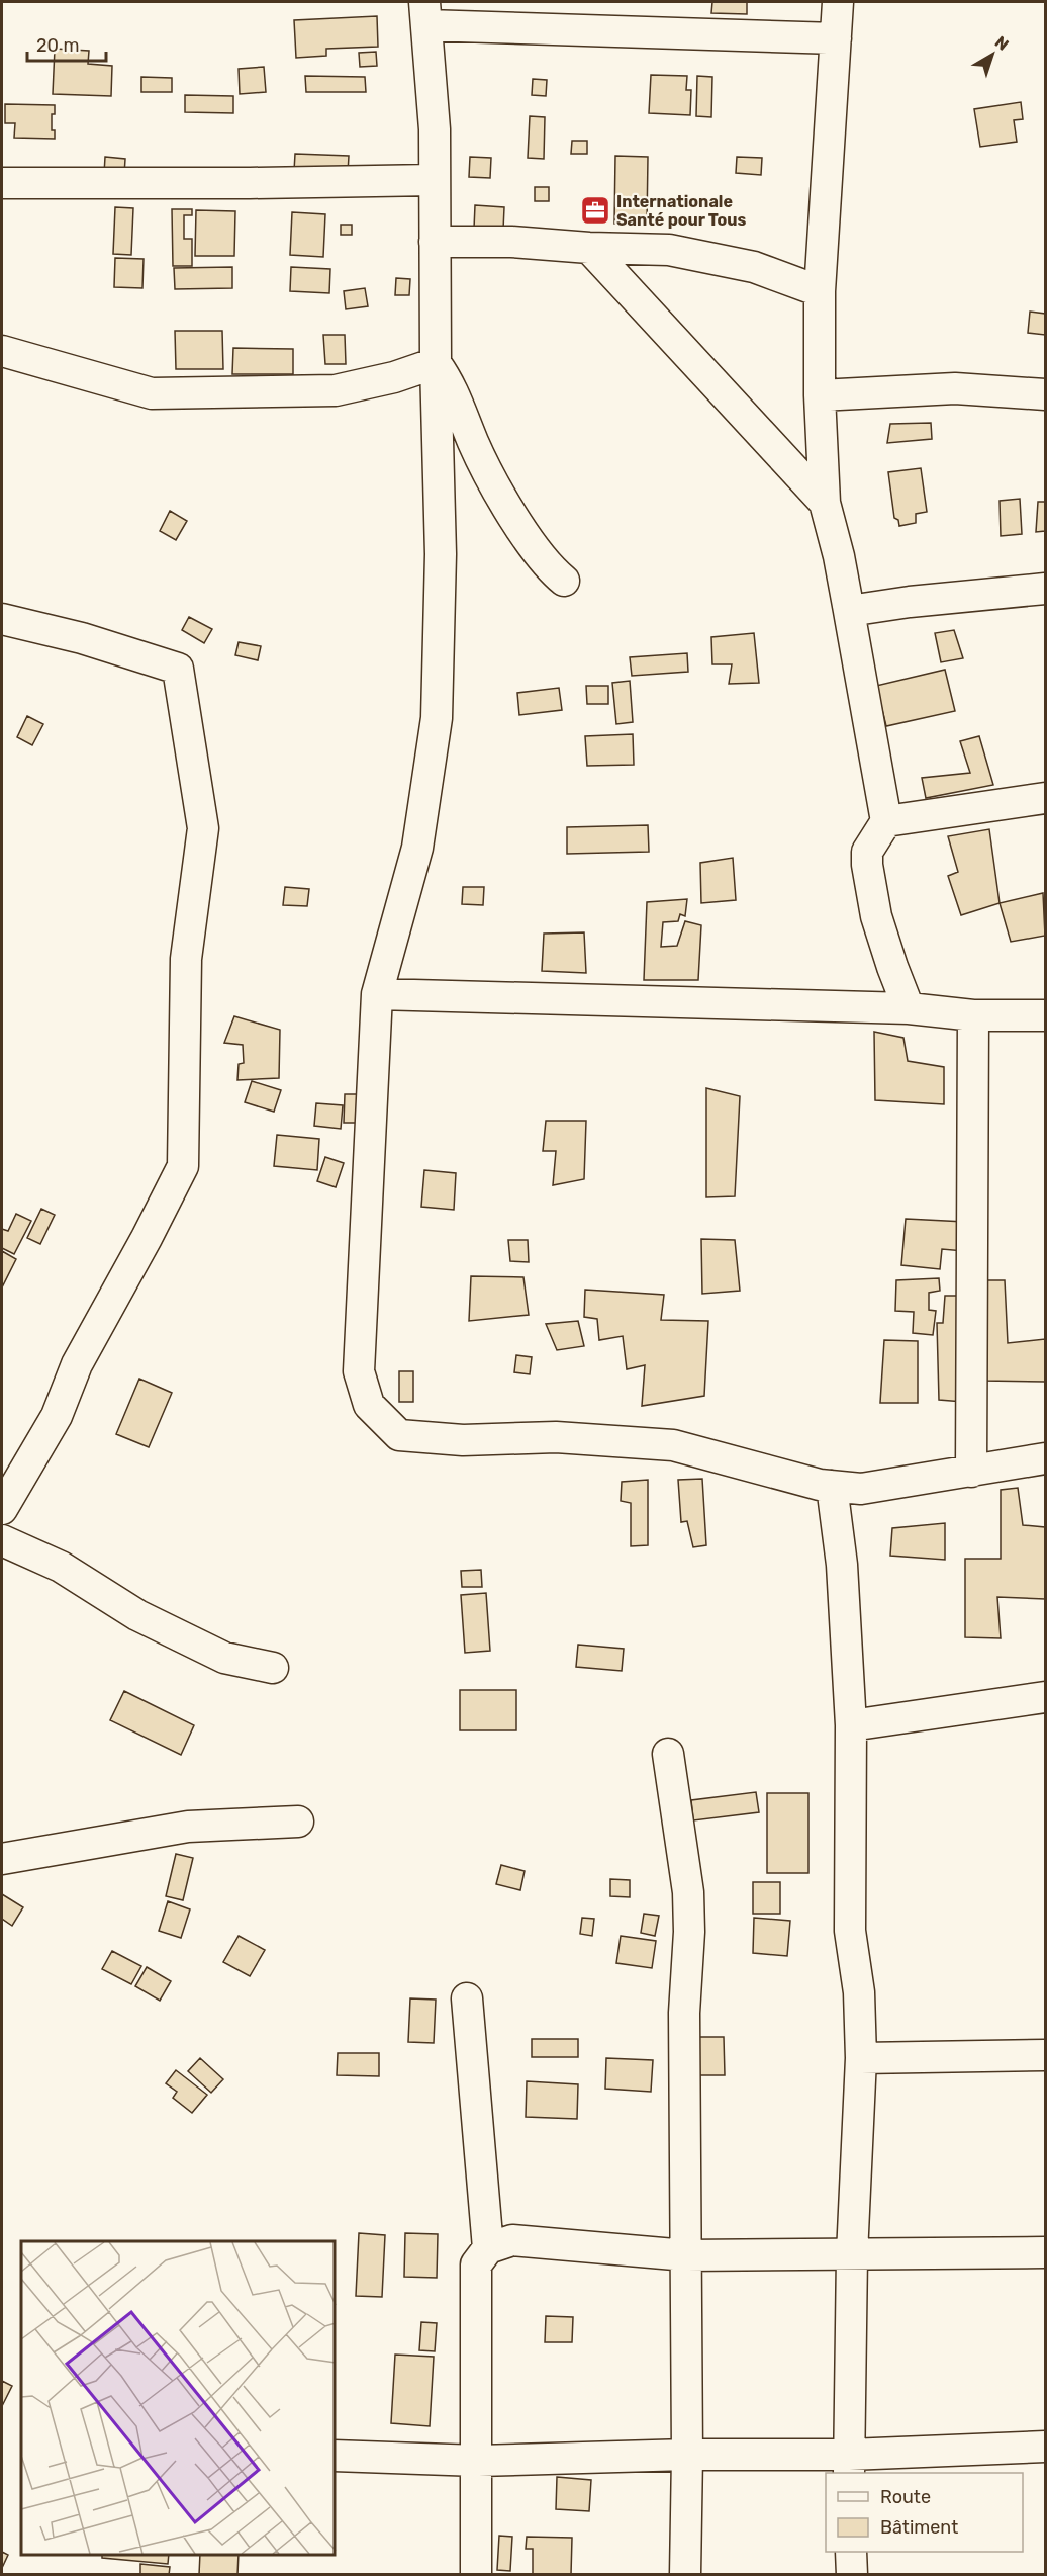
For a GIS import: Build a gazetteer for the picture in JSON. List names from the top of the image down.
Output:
{
  "places": {
    "office": ["Internationale Santé pour Tous"]
  },
  "legend": ["Route", "Bâtiment"],
  "scale_bar": "20 m",
  "north": "top right"
}
